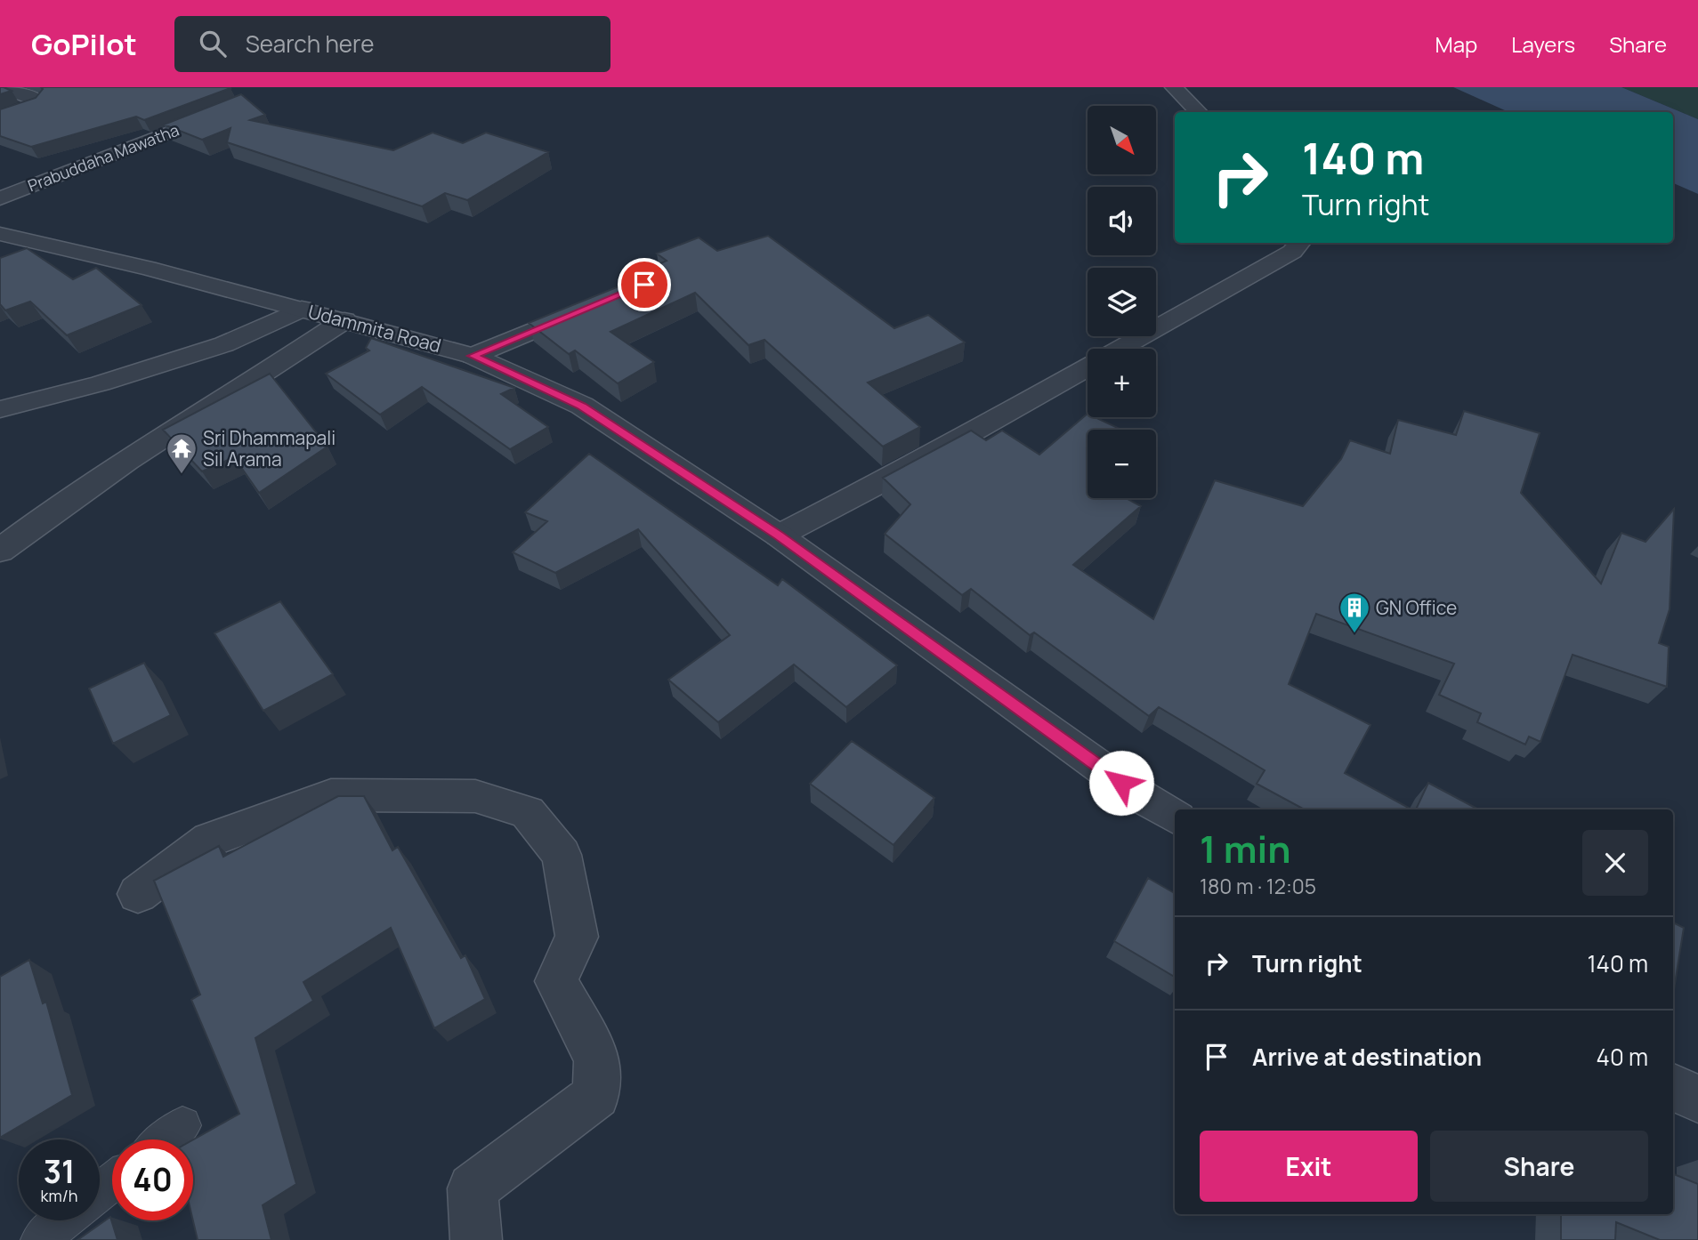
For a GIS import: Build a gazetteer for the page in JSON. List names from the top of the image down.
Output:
{
  "streets": {
    "street": ["Prabuddaha Mawatha", "Udammita Road"]
  },
  "places": {
    "temple": ["Sri Dhammapali Sil Arama"],
    "building": ["GN Office"]
  },
  "north": "bottom right",
  "page": {
    "header": "GoPilot",
    "search": "Search here",
    "nav": ["Map", "Layers", "Share"],
    "map_buttons": ["+", "−"],
    "turn": ["140 m", "Turn right"],
    "heading": ["1 min", "180 m · 12:05"],
    "list": [
      {
        "name": "Turn right",
        "value": "140 m"
      },
      {
        "name": "Arrive at destination",
        "value": "40 m"
      }
    ],
    "buttons": ["Exit", "Share"],
    "speed": "31 km/h",
    "limit": "40"
  }
}
